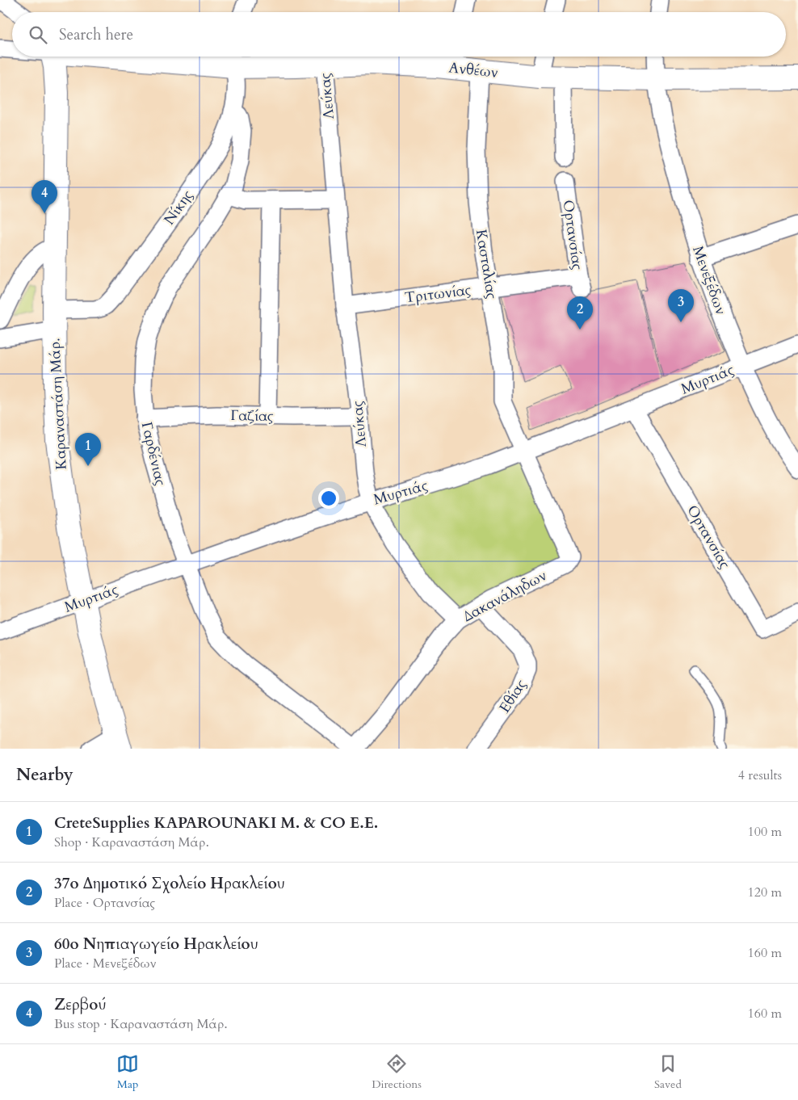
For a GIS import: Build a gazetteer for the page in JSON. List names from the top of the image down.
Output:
{
  "streets": {
    "street": [
      "Ανθέων",
      "Λεύκας",
      "Νίκης",
      "Ορτανσίας",
      "Κασταλίας",
      "Μενεξέδων",
      "Τριτωνίας",
      "Μυρτιάς",
      "Καραναστάση Μάρ.",
      "Γαζίας",
      "Γαρδένιας",
      "Δακανάληδων",
      "Εθίας"
    ]
  },
  "crossings": [
    ["Ανθέων", "Λεύκας"],
    ["Ανθέων", "Νίκης"],
    ["Ανθέων", "Κασταλίας"],
    ["Ανθέων", "Μενεξέδων"],
    ["Λεύκας", "Τριτωνίας"],
    ["Λεύκας", "Μυρτιάς"],
    ["Λεύκας", "Γαζίας"],
    ["Λεύκας", "Δακανάληδων"],
    ["Νίκης", "Καραναστάση Μάρ."],
    ["Νίκης", "Γαρδένιας"],
    ["Ορτανσίας", "Τριτωνίας"],
    ["Ορτανσίας", "Μυρτιάς"],
    ["Κασταλίας", "Τριτωνίας"],
    ["Κασταλίας", "Μυρτιάς"],
    ["Κασταλίας", "Δακανάληδων"],
    ["Μενεξέδων", "Μυρτιάς"],
    ["Μυρτιάς", "Καραναστάση Μάρ."],
    ["Μυρτιάς", "Γαρδένιας"],
    ["Μυρτιάς", "Δακανάληδων"],
    ["Γαζίας", "Γαρδένιας"],
    ["Γαρδένιας", "Δακανάληδων"],
    ["Δακανάληδων", "Εθίας"]
  ],
  "page": {
    "search": "Search here",
    "pins": [
      "4",
      "3",
      "2",
      "1"
    ],
    "heading": ["Nearby", "4 results"],
    "list": [
      {
        "mark": "1",
        "name": "CreteSupplies KAPAROUNAKI M. & CO E.E.",
        "note": "Shop · Καραναστάση Μάρ.",
        "value": "100 m"
      },
      {
        "mark": "2",
        "name": "37ο Δημοτικό Σχολείο Ηρακλείου",
        "note": "Place · Ορτανσίας",
        "value": "120 m"
      },
      {
        "mark": "3",
        "name": "60ο Νηπιαγωγείο Ηρακλείου",
        "note": "Place · Μενεξέδων",
        "value": "160 m"
      },
      {
        "mark": "4",
        "name": "Ζερβού",
        "note": "Bus stop · Καραναστάση Μάρ.",
        "value": "160 m"
      }
    ],
    "nav": ["Map", "Directions", "Saved"]
  }
}
